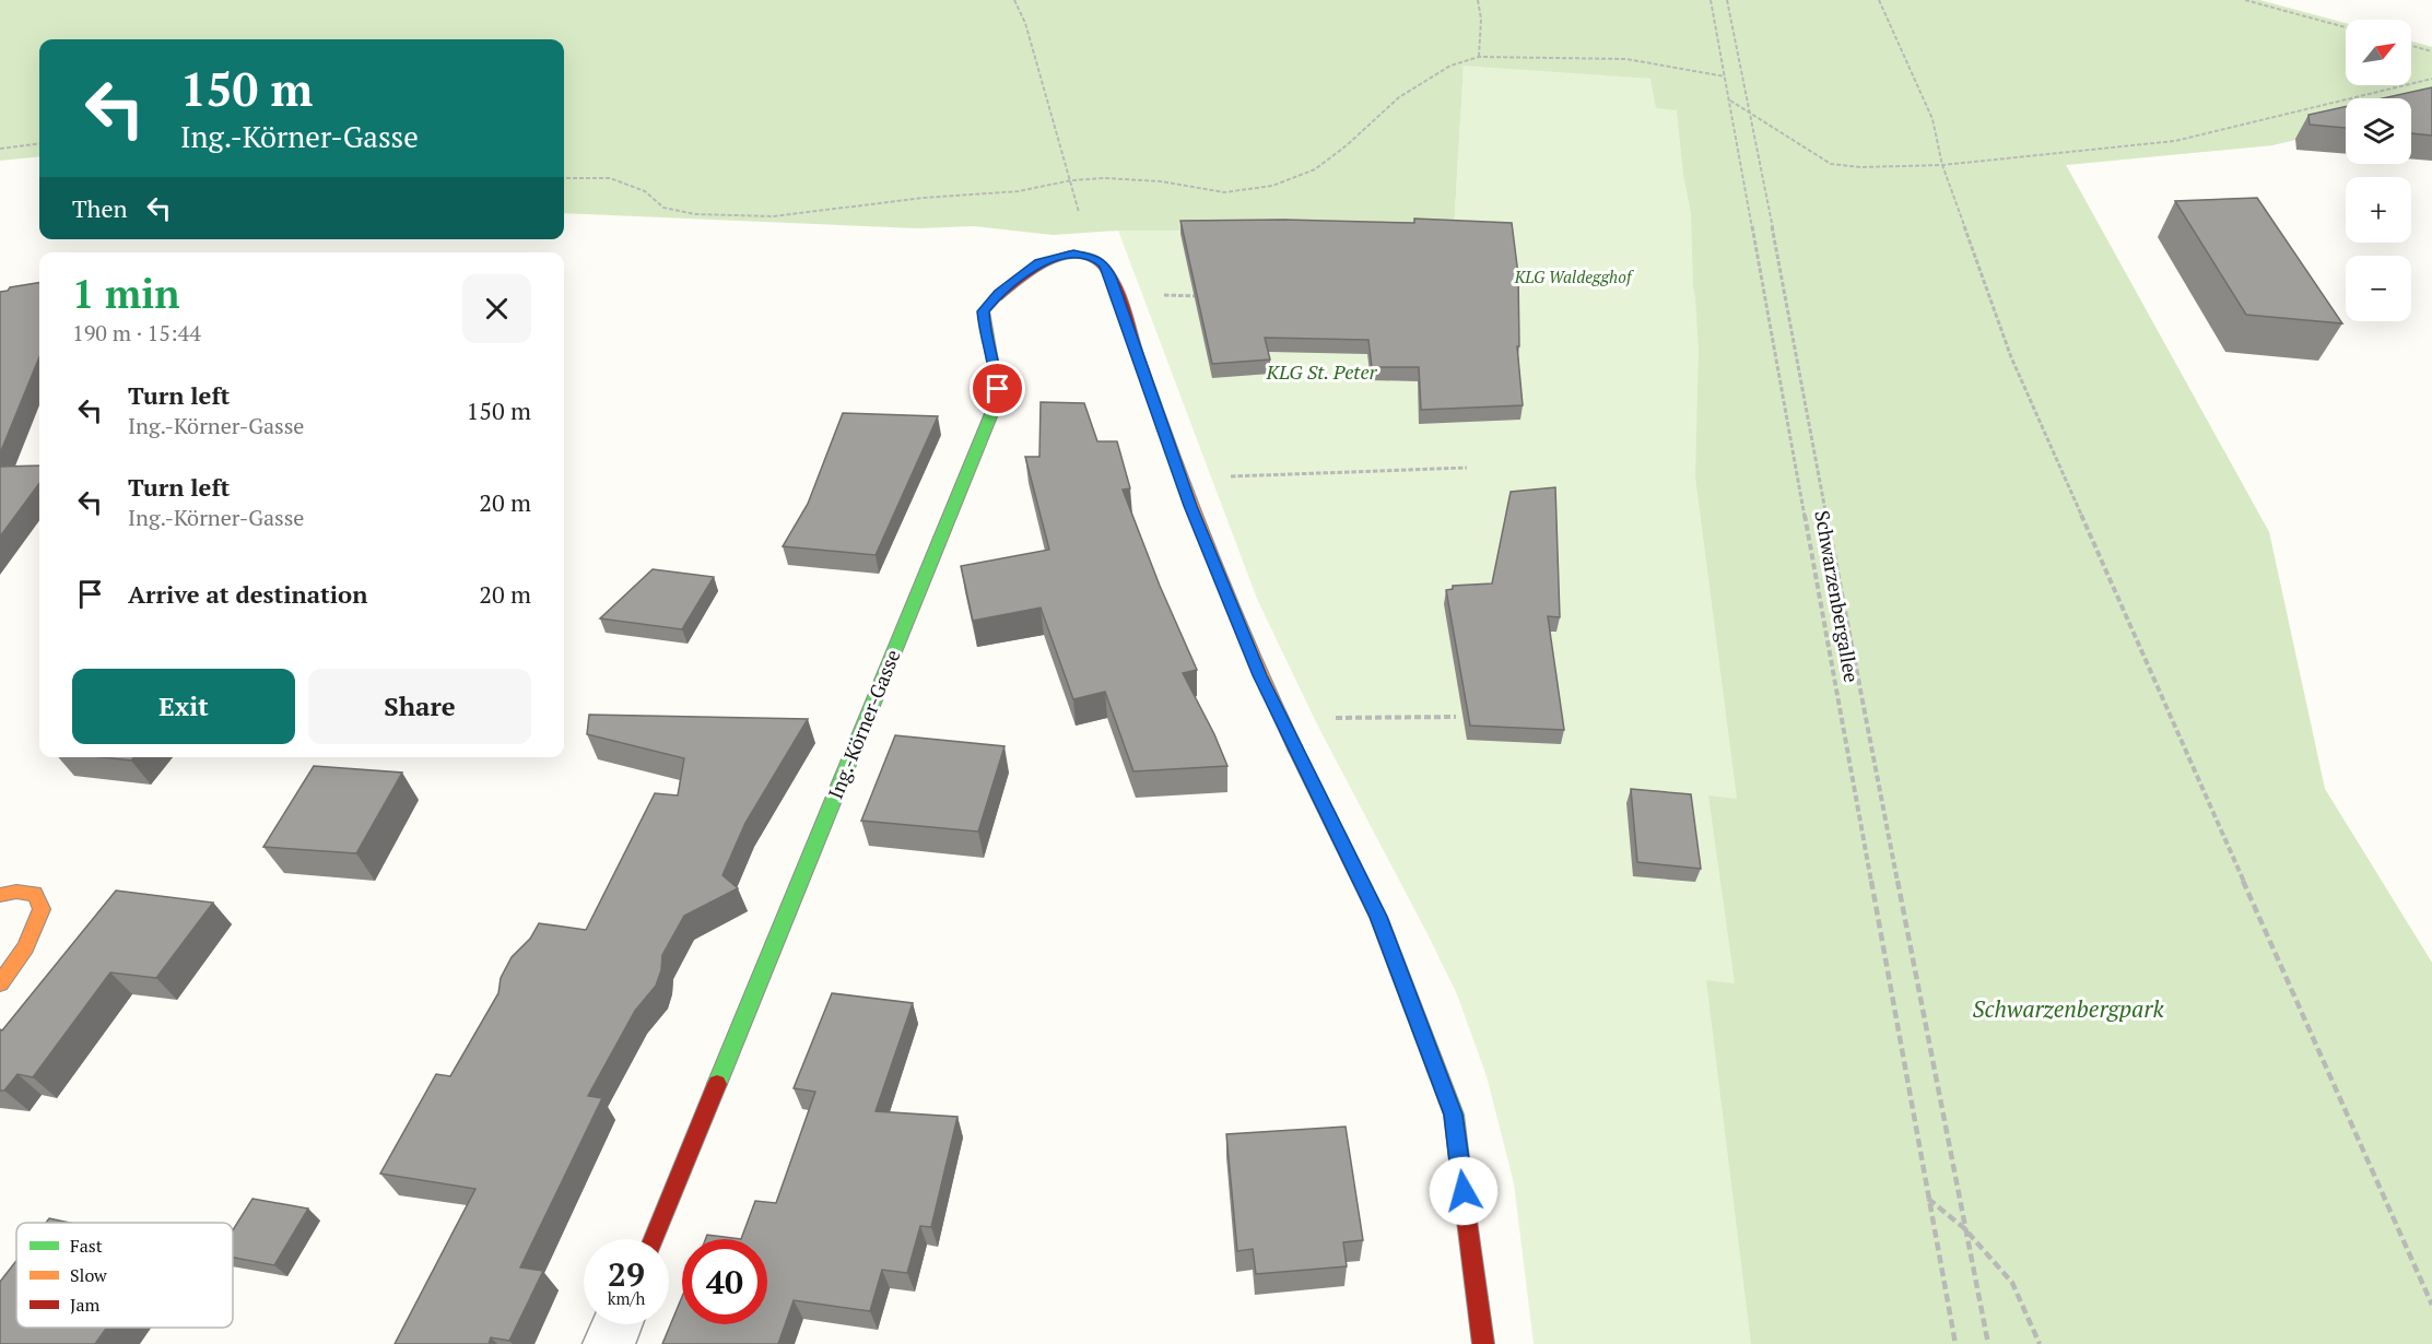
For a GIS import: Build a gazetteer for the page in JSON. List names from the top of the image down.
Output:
{
  "streets": {
    "street": ["Ing.-Körner-Gasse"],
    "path": ["Schwarzenbergallee"]
  },
  "parks": ["KLG Waldegghof", "KLG St. Peter", "Schwarzenbergpark"],
  "legend": ["Fast", "Slow", "Jam"],
  "north": "top right",
  "page": {
    "map_buttons": ["+", "−"],
    "turn": ["150 m", "Ing.-Körner-Gasse"],
    "then": "Then",
    "heading": ["1 min", "190 m · 15:44"],
    "list": [
      {
        "name": "Turn left",
        "note": "Ing.-Körner-Gasse",
        "value": "150 m"
      },
      {
        "name": "Turn left",
        "note": "Ing.-Körner-Gasse",
        "value": "20 m"
      },
      {
        "name": "Arrive at destination",
        "value": "20 m"
      }
    ],
    "buttons": ["Exit", "Share"],
    "speed": "29 km/h",
    "limit": "40"
  }
}
